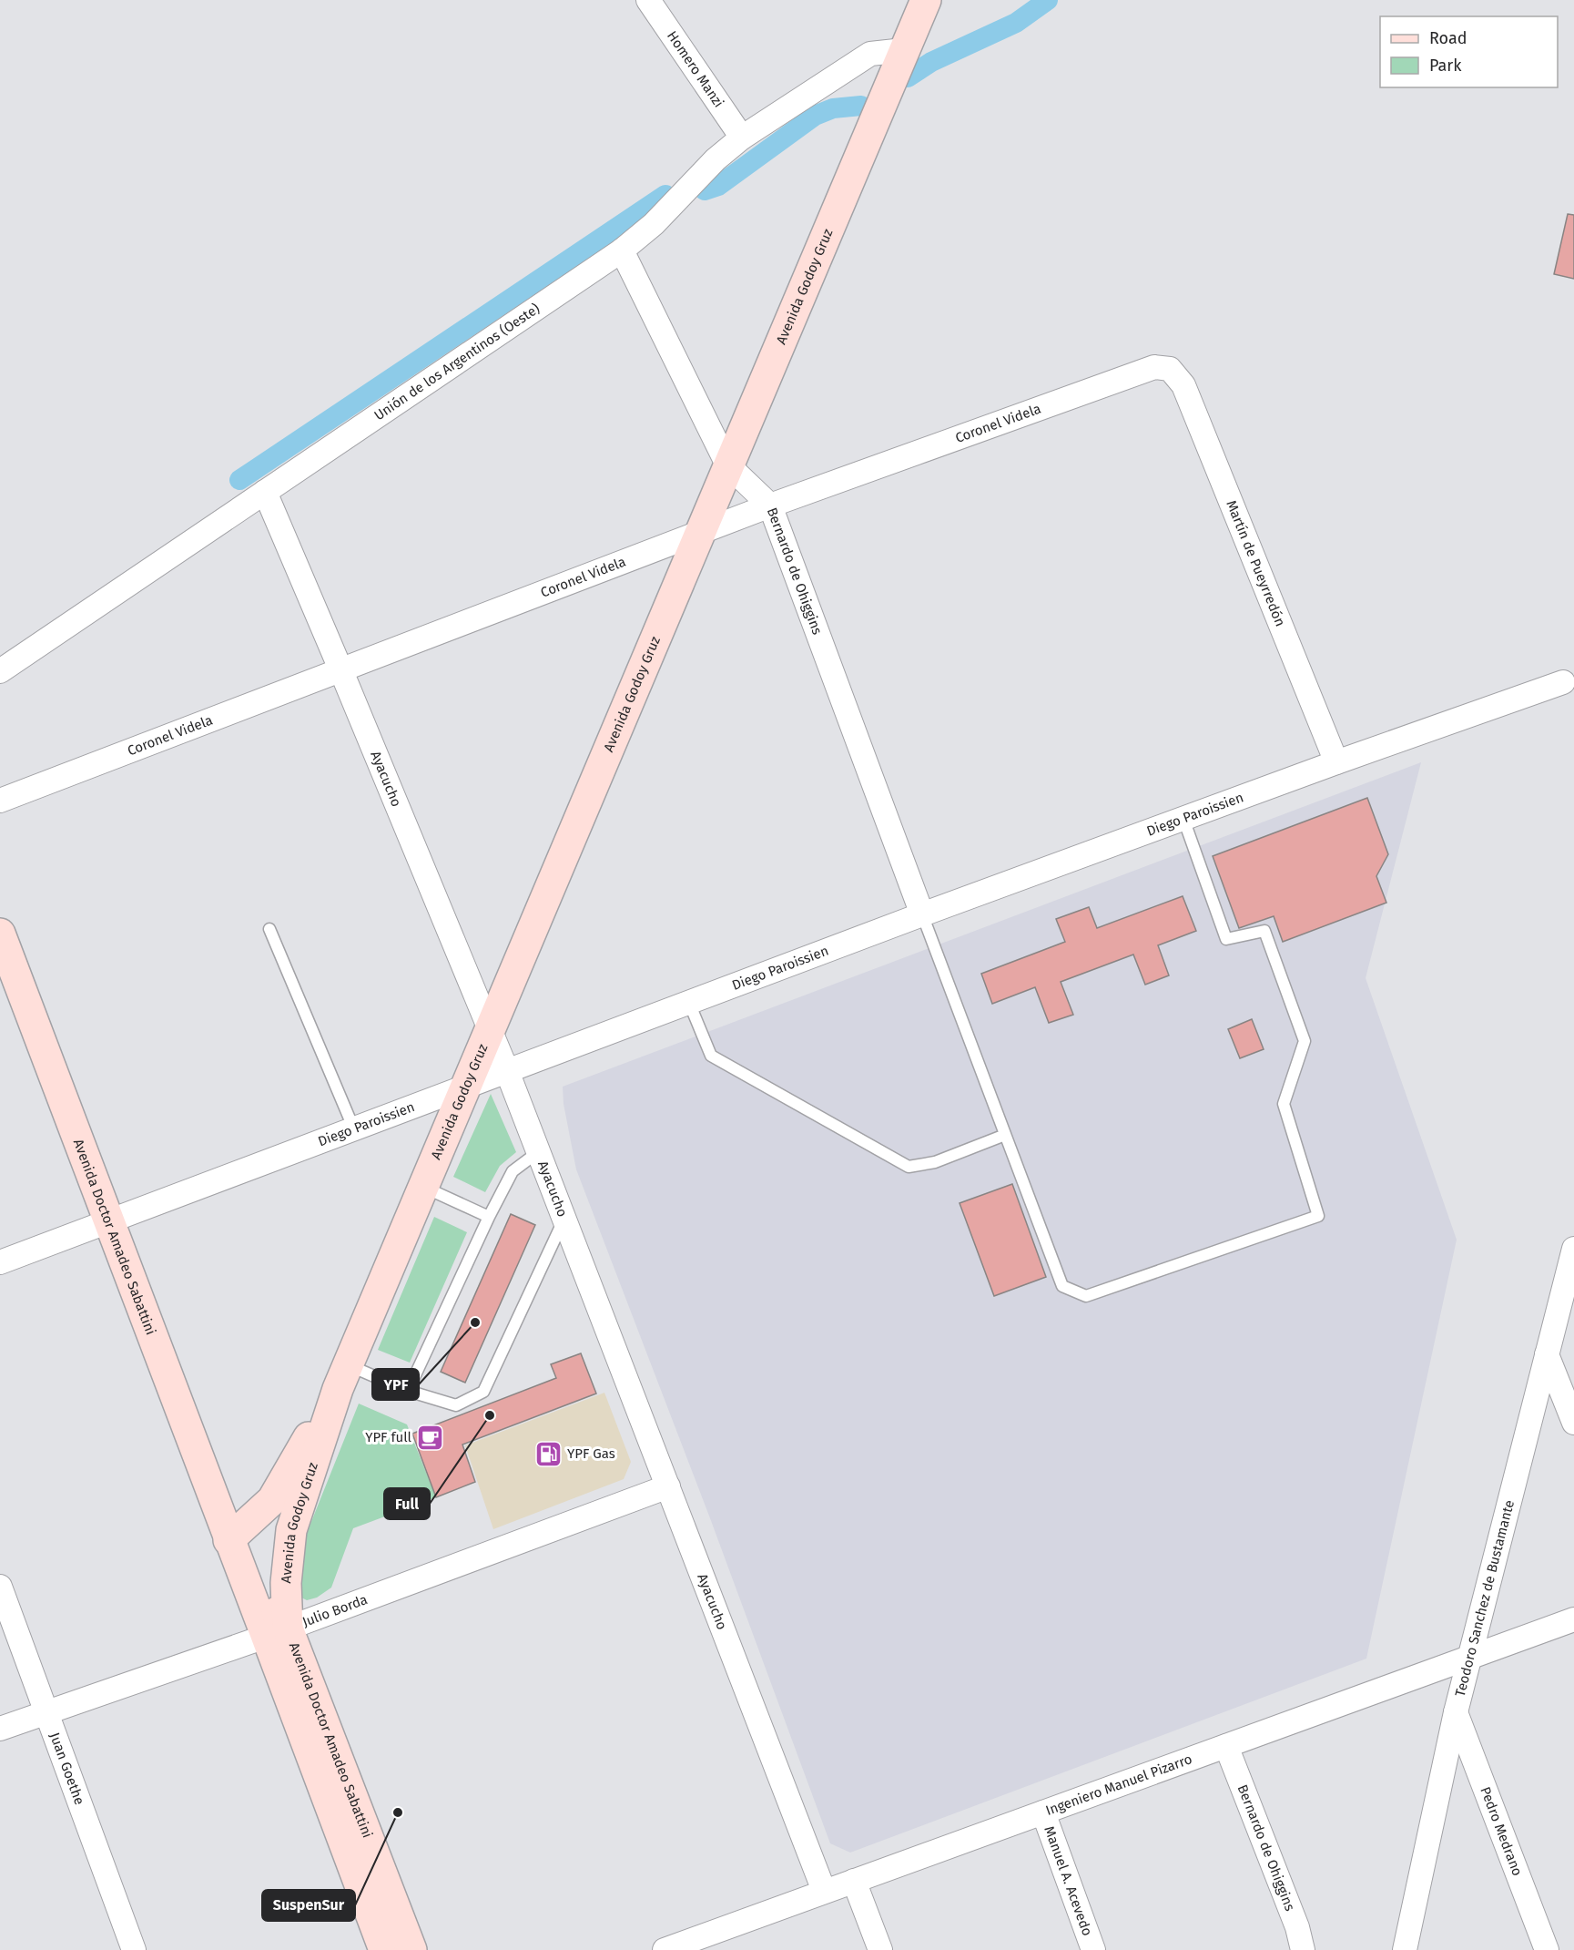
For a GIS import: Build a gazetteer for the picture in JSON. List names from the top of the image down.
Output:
{
  "streets": {
    "main road": ["Avenida Godoy Gruz", "Avenida Doctor Amadeo Sabattini"],
    "street": [
      "Homero Manzi",
      "Unión de los Argentinos (Oeste)",
      "Coronel Videla",
      "Martín de Pueyrredón",
      "Bernardo de Ohiggins",
      "Ayacucho",
      "Diego Paroissien",
      "Teodoro Sanchez de Bustamante",
      "Julio Borda",
      "Juan Goethe",
      "Ingeniero Manuel Pizarro",
      "Pedro Medrano",
      "Manuel A. Acevedo"
    ]
  },
  "crossings": [
    ["Homero Manzi", "Unión de los Argentinos (Oeste)"],
    ["Avenida Godoy Gruz", "Unión de los Argentinos (Oeste)"],
    ["Avenida Godoy Gruz", "Coronel Videla"],
    ["Avenida Godoy Gruz", "Bernardo de Ohiggins"],
    ["Avenida Godoy Gruz", "Ayacucho"],
    ["Avenida Godoy Gruz", "Diego Paroissien"],
    ["Avenida Godoy Gruz", "Avenida Doctor Amadeo Sabattini"],
    ["Avenida Godoy Gruz", "Julio Borda"],
    ["Unión de los Argentinos (Oeste)", "Bernardo de Ohiggins"],
    ["Unión de los Argentinos (Oeste)", "Ayacucho"],
    ["Coronel Videla", "Martín de Pueyrredón"],
    ["Coronel Videla", "Bernardo de Ohiggins"],
    ["Coronel Videla", "Ayacucho"],
    ["Martín de Pueyrredón", "Diego Paroissien"],
    ["Bernardo de Ohiggins", "Diego Paroissien"],
    ["Bernardo de Ohiggins", "Ingeniero Manuel Pizarro"],
    ["Ayacucho", "Diego Paroissien"],
    ["Ayacucho", "Julio Borda"],
    ["Ayacucho", "Ingeniero Manuel Pizarro"],
    ["Diego Paroissien", "Avenida Doctor Amadeo Sabattini"],
    ["Avenida Doctor Amadeo Sabattini", "Julio Borda"],
    ["Teodoro Sanchez de Bustamante", "Ingeniero Manuel Pizarro"],
    ["Teodoro Sanchez de Bustamante", "Pedro Medrano"],
    ["Julio Borda", "Juan Goethe"],
    ["Ingeniero Manuel Pizarro", "Manuel A. Acevedo"]
  ],
  "places": {
    "other": ["YPF", "Full", "SuspenSur"],
    "cafe": ["YPF full"],
    "fuel station": ["YPF Gas"]
  },
  "legend": ["Road", "Park"]
}
